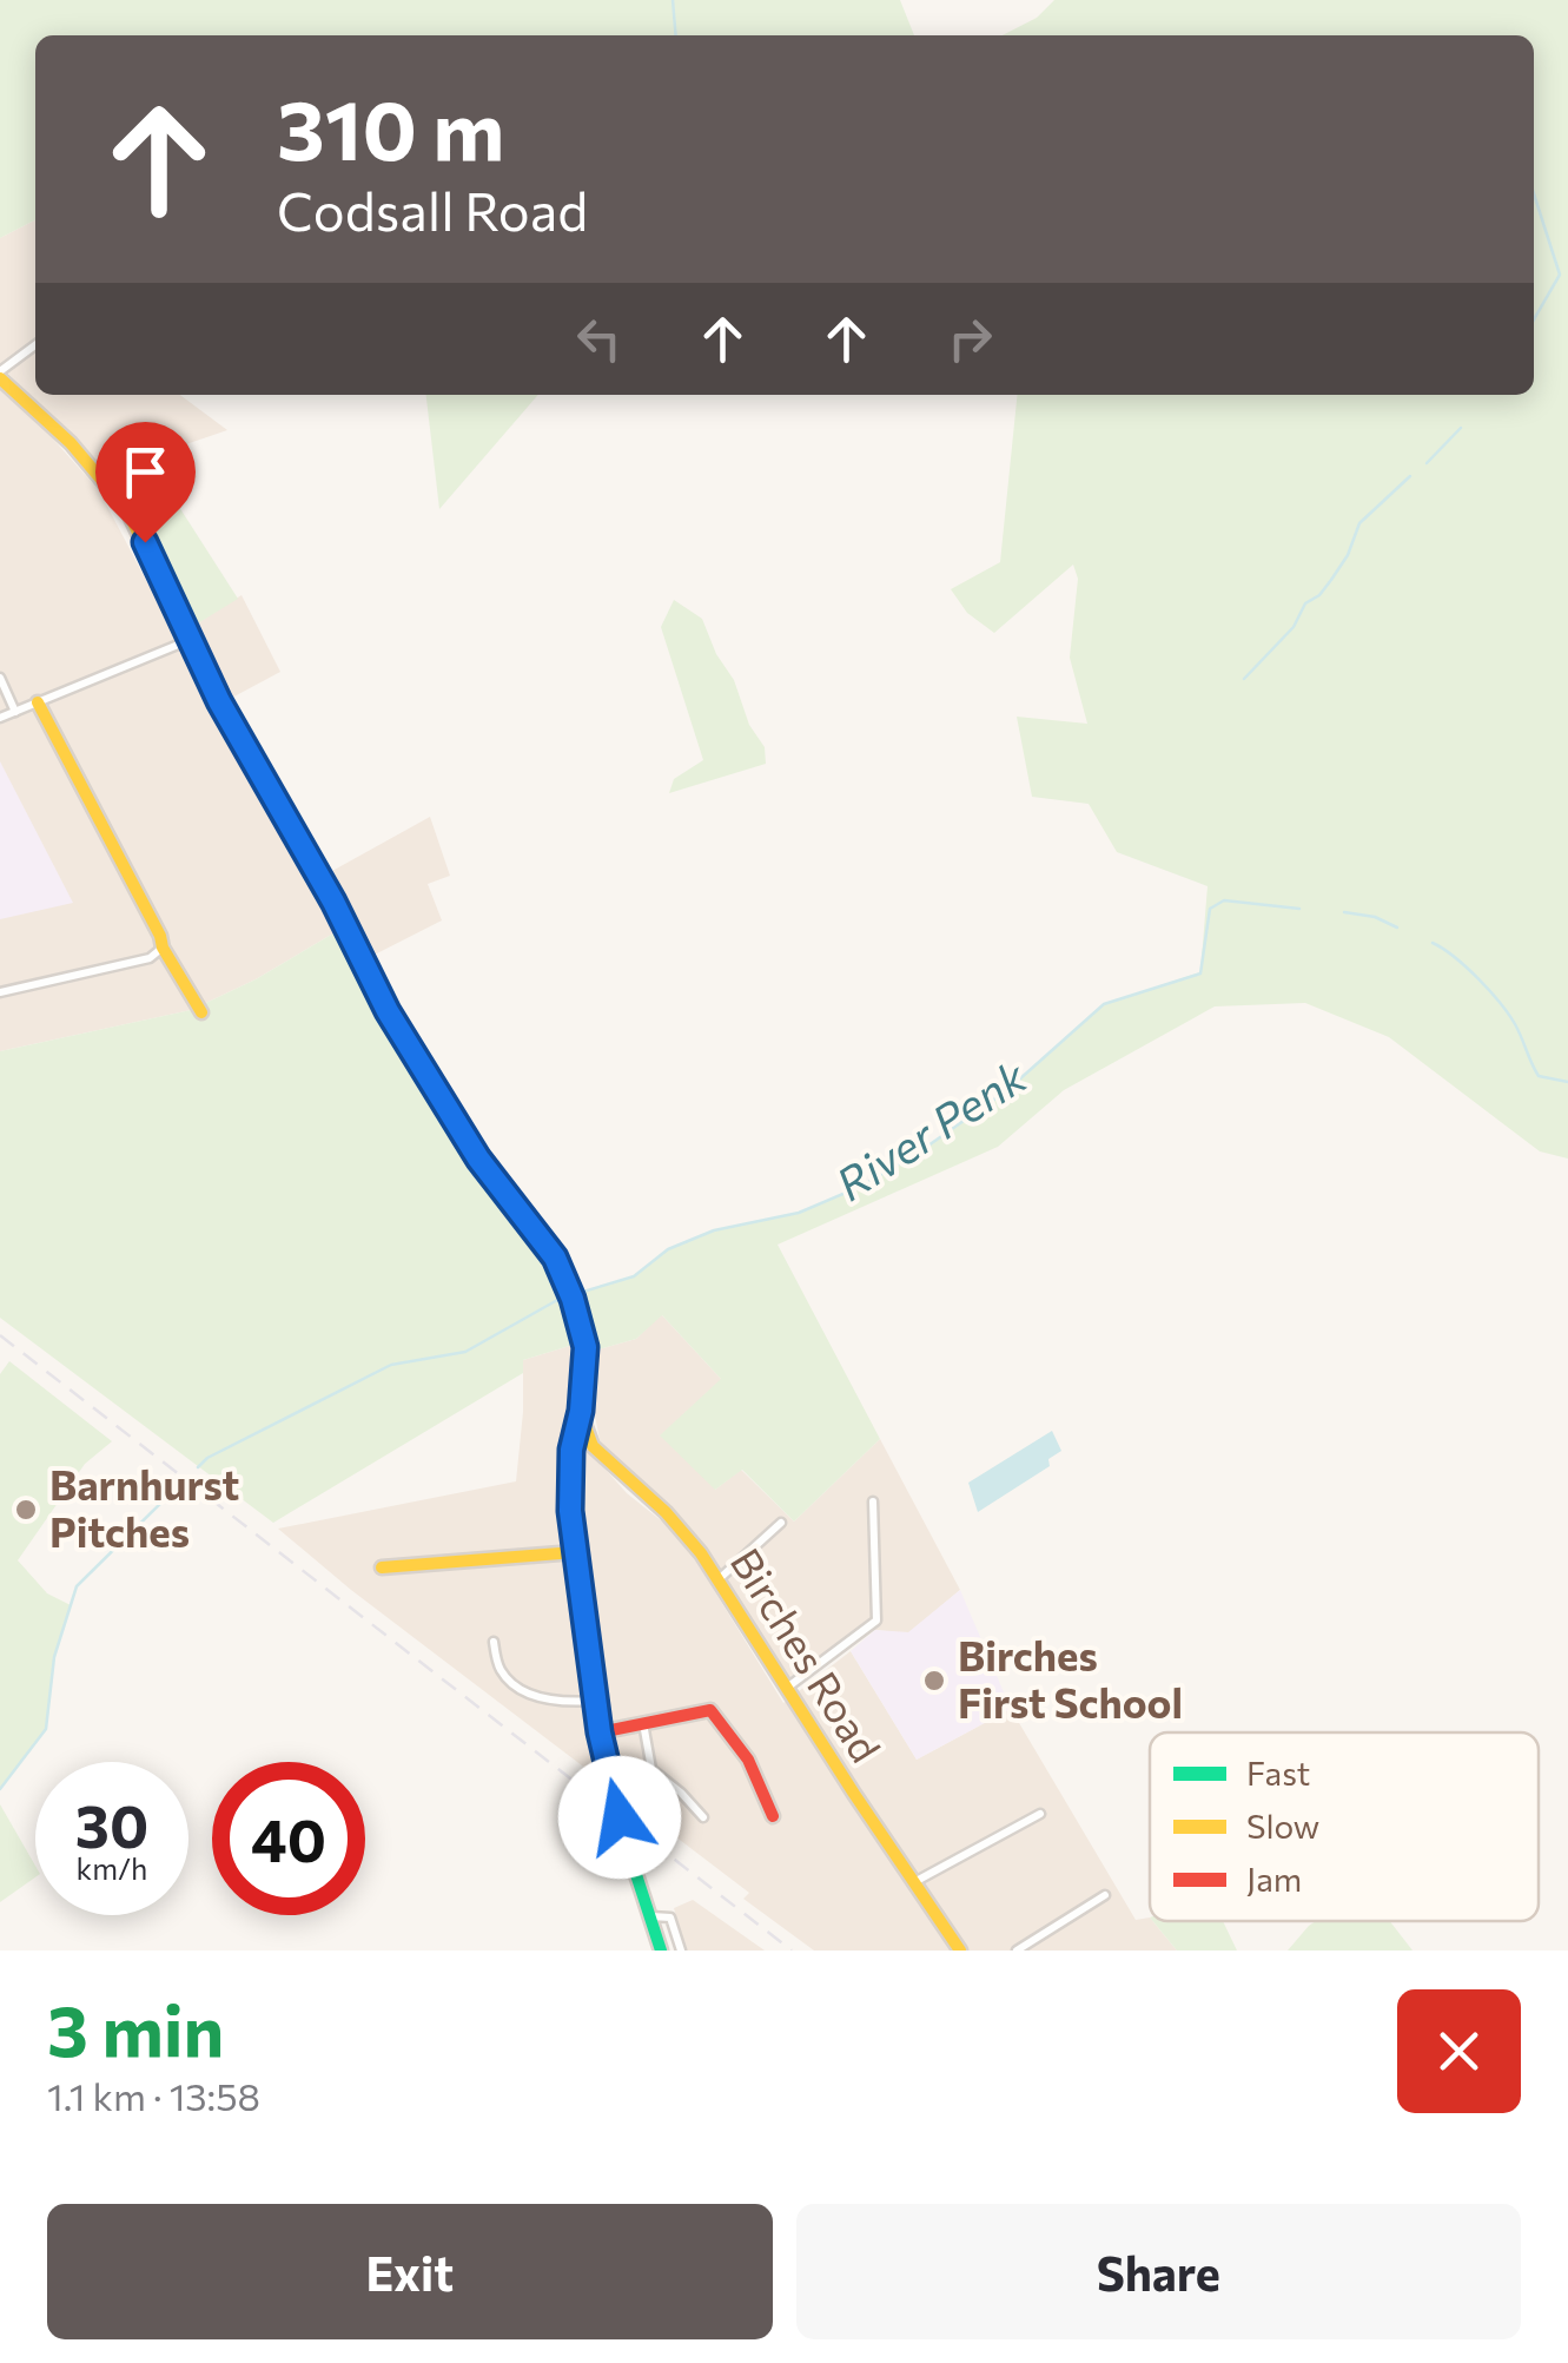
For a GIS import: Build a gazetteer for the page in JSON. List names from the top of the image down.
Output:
{
  "streets": {
    "street": ["Birches Road"]
  },
  "water": ["River Penk"],
  "places": ["Barnhurst Pitches", "Birches First School"],
  "legend": ["Fast", "Slow", "Jam"],
  "page": {
    "turn": ["310 m", "Codsall Road"],
    "speed": "30 km/h",
    "limit": "40",
    "heading": ["3 min", "1.1 km · 13:58"],
    "buttons": ["Exit", "Share"]
  }
}
